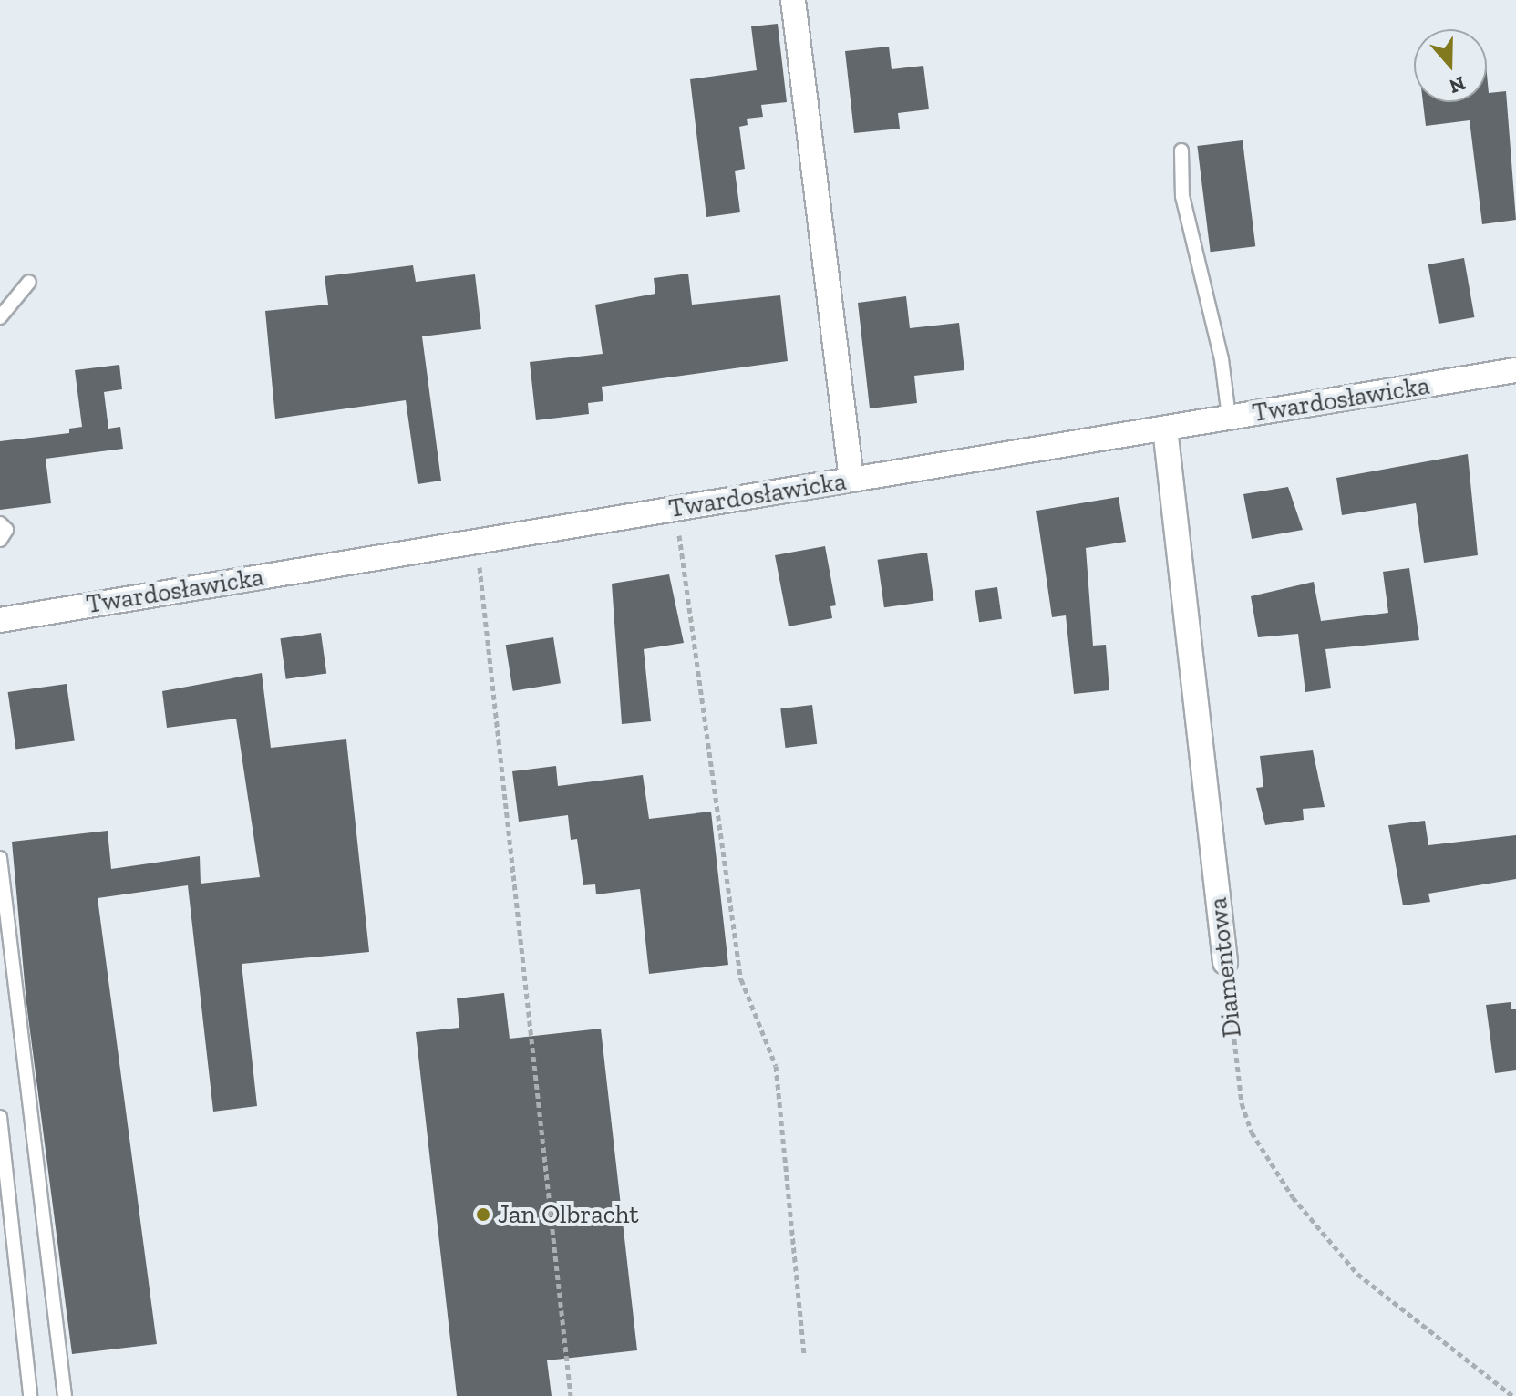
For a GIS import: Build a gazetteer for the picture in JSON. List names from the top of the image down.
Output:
{
  "streets": {
    "street": ["Twardosławicka", "Diamentowa"]
  },
  "crossings": [
    ["Twardosławicka", "Diamentowa"]
  ],
  "places": ["Jan Olbracht"],
  "north": "bottom"
}
